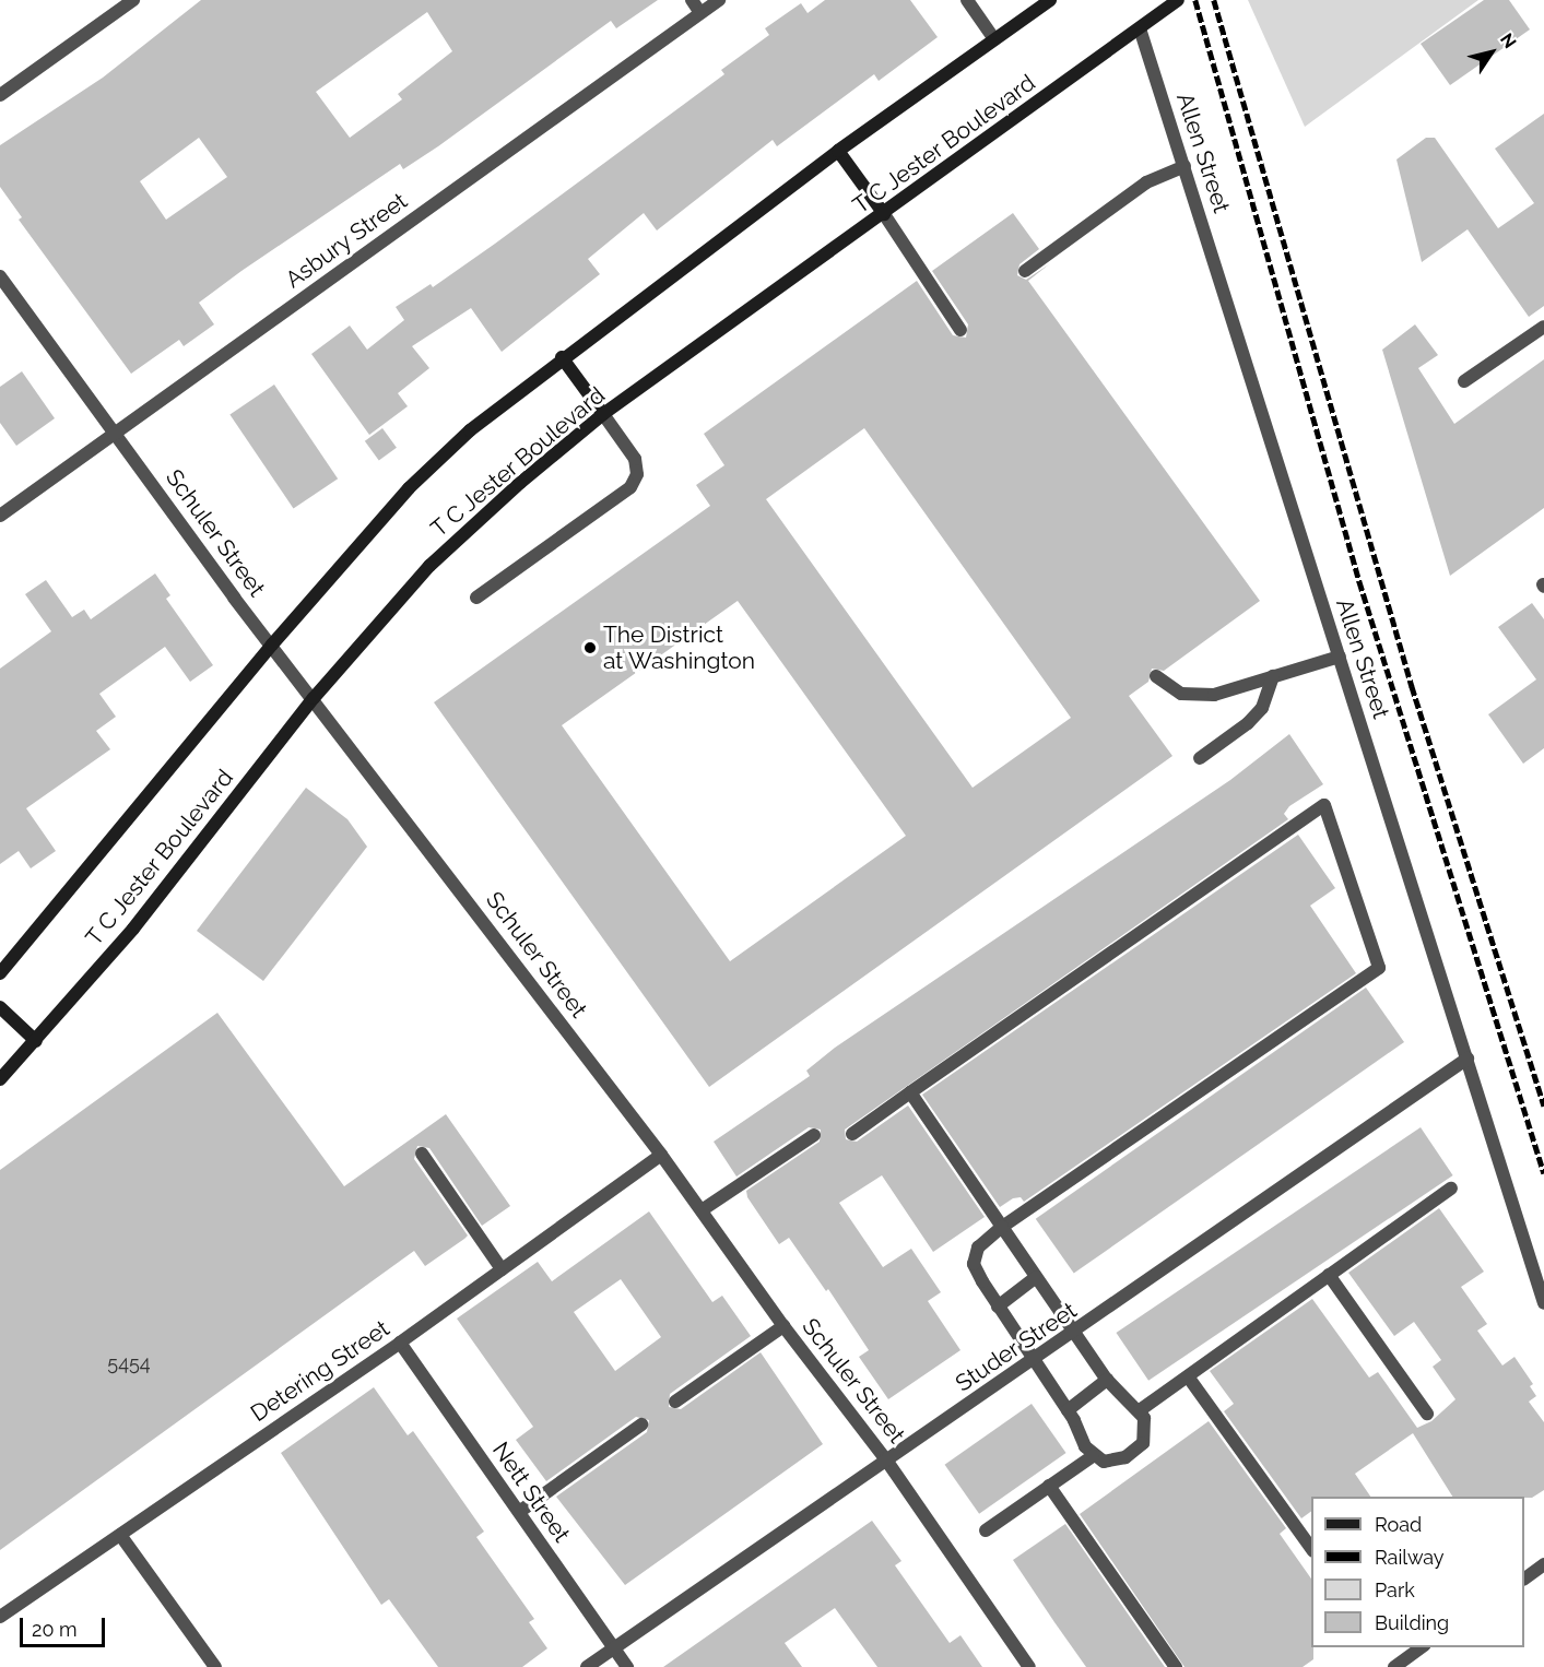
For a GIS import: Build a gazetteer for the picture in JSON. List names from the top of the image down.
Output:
{
  "streets": {
    "main road": ["T C Jester Boulevard"],
    "street": [
      "Allen Street",
      "Asbury Street",
      "Schuler Street",
      "Studer Street",
      "Detering Street",
      "Nett Street"
    ]
  },
  "crossings": [
    ["T C Jester Boulevard", "Allen Street"],
    ["T C Jester Boulevard", "Schuler Street"],
    ["Allen Street", "Studer Street"],
    ["Asbury Street", "Schuler Street"],
    ["Schuler Street", "Studer Street"],
    ["Schuler Street", "Detering Street"],
    ["Studer Street", "Nett Street"],
    ["Detering Street", "Nett Street"]
  ],
  "places": ["The District at Washington"],
  "house_numbers": ["5454"],
  "legend": [
    "Road",
    "Railway",
    "Park",
    "Building"
  ],
  "scale_bar": "20 m",
  "north": "top right"
}
